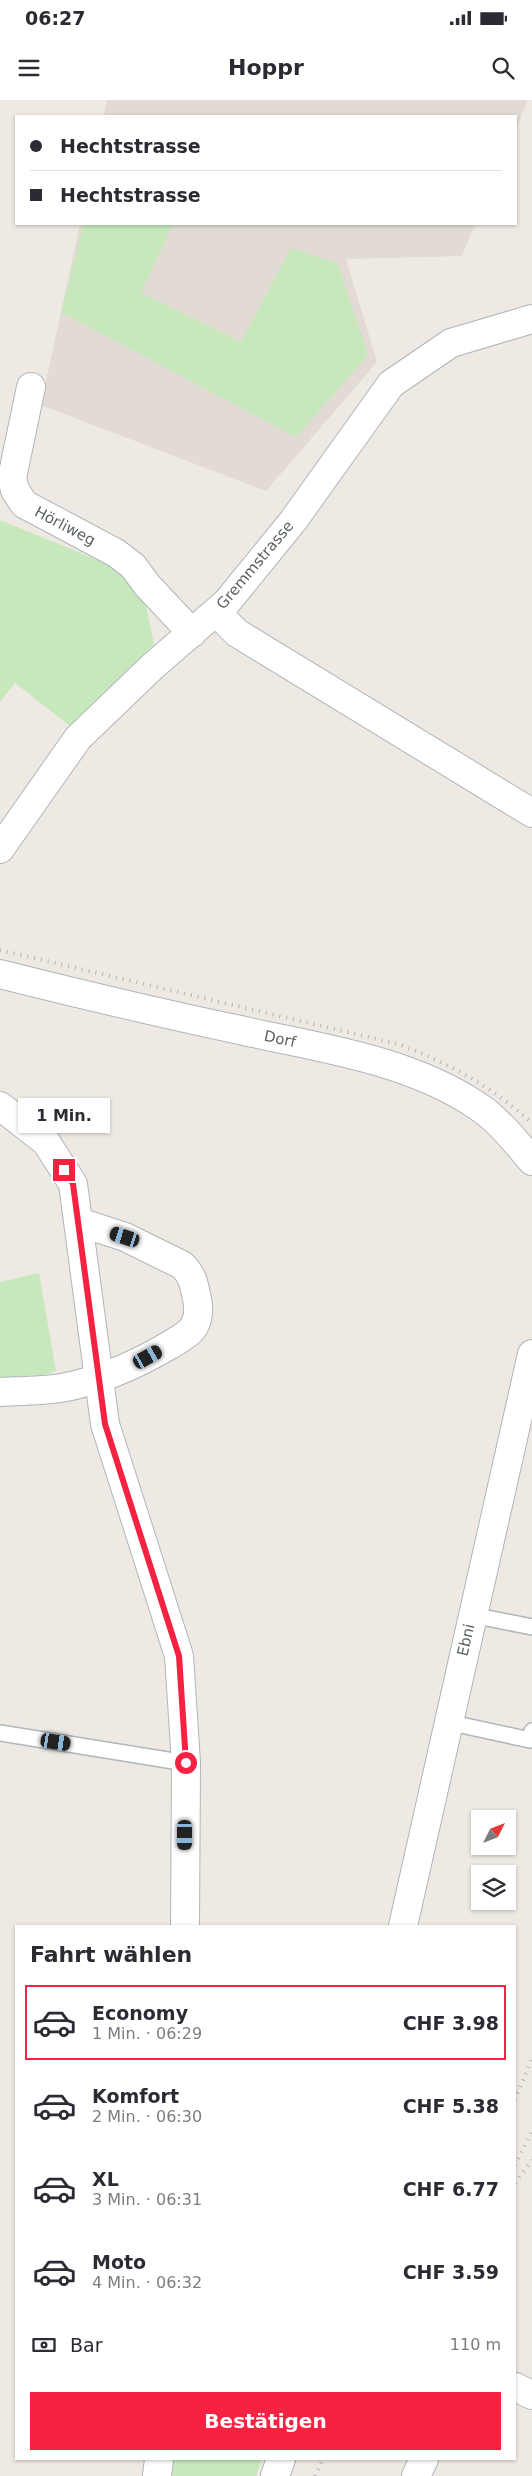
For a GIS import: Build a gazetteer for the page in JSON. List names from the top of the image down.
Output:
{
  "streets": {
    "street": [
      "Hörliweg",
      "Gremmstrasse",
      "Dorf",
      "Ebni"
    ]
  },
  "crossings": [
    ["Hörliweg", "Gremmstrasse"]
  ],
  "north": "top right",
  "page": {
    "status": "06:27",
    "header": "Hoppr",
    "banner": ["Hechtstrasse", "Hechtstrasse"],
    "bubble": "1 Min.",
    "heading": "Fahrt wählen",
    "list": [
      {
        "name": "Economy",
        "note": "1 Min. · 06:29",
        "value": "CHF 3.98"
      },
      {
        "name": "Komfort",
        "note": "2 Min. · 06:30",
        "value": "CHF 5.38"
      },
      {
        "name": "XL",
        "note": "3 Min. · 06:31",
        "value": "CHF 6.77"
      },
      {
        "name": "Moto",
        "note": "4 Min. · 06:32",
        "value": "CHF 3.59"
      }
    ],
    "pay": ["Bar", "110 m"],
    "buttons": "Bestätigen"
  }
}
